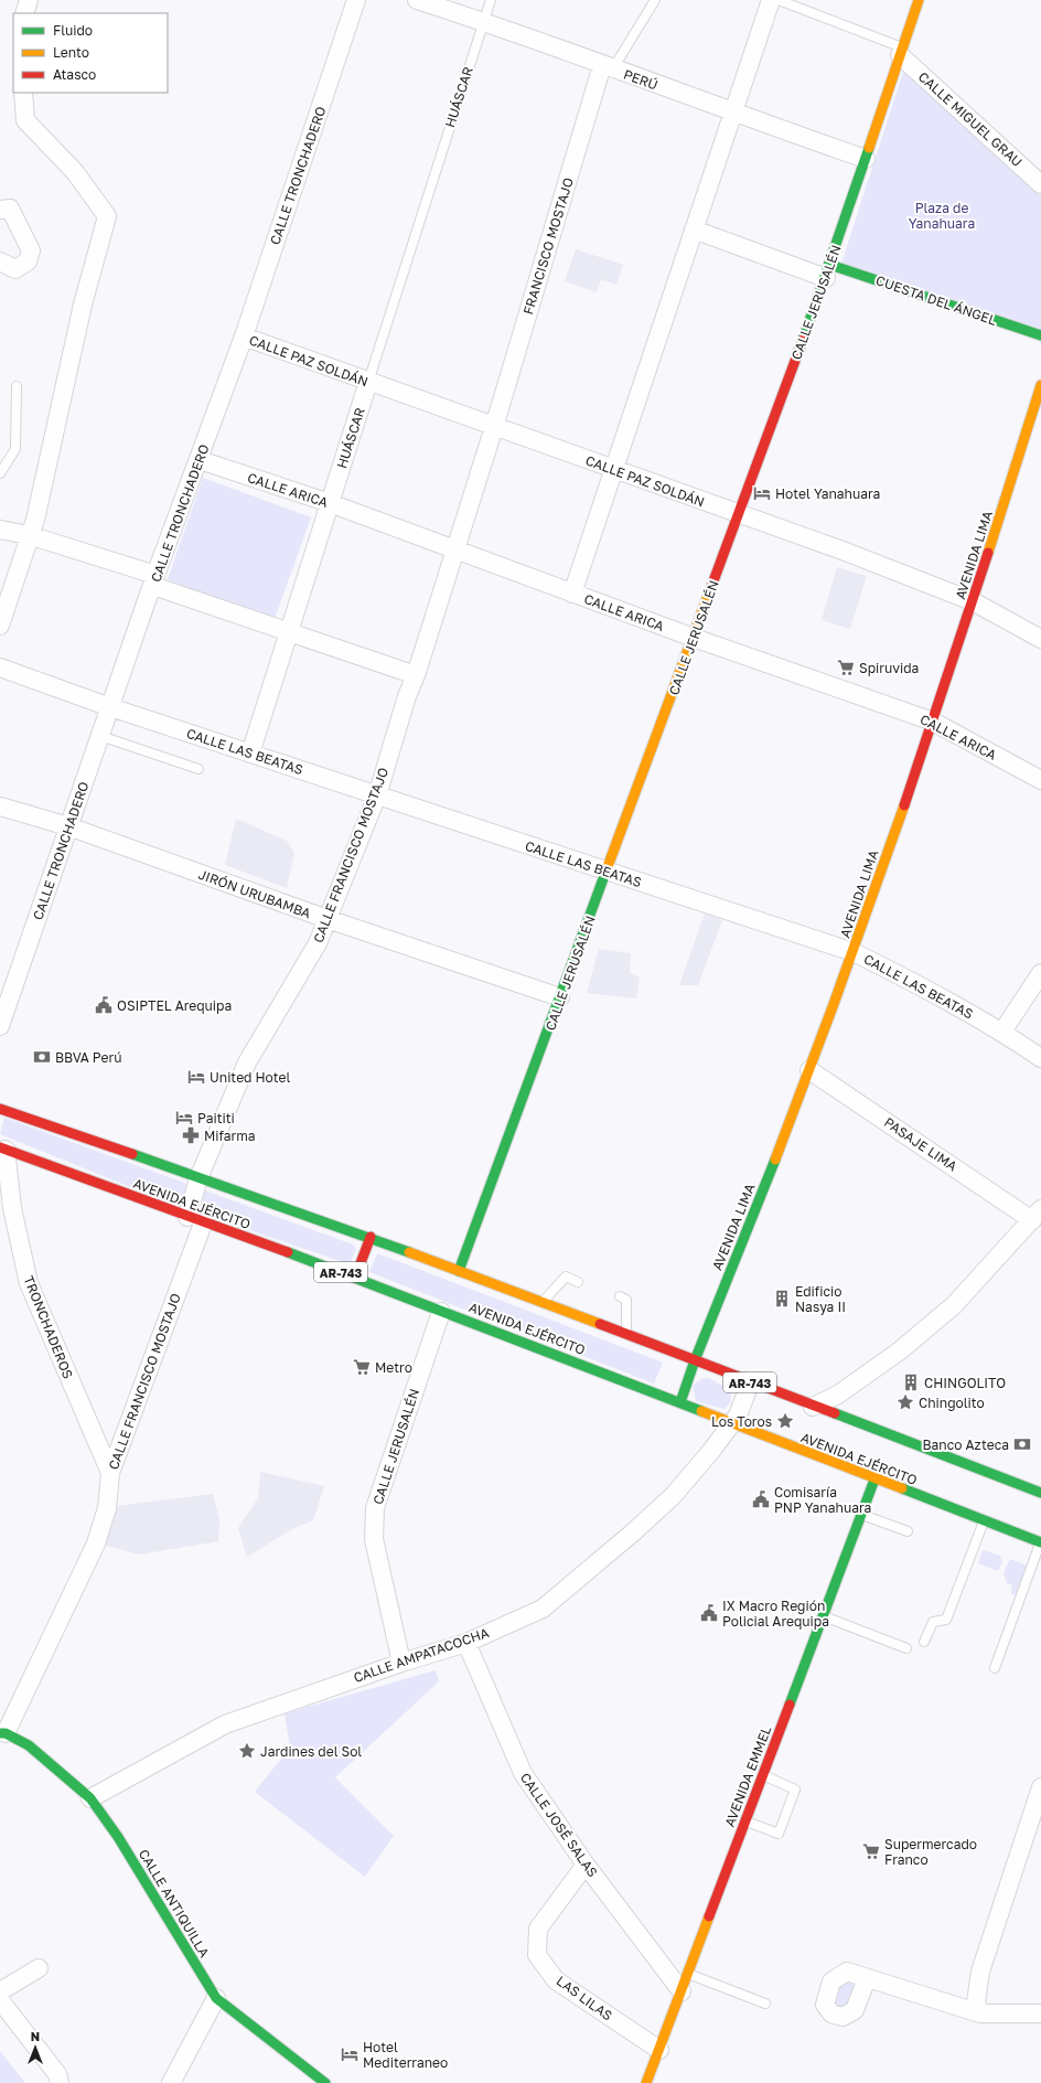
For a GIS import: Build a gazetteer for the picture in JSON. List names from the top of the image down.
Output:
{
  "streets": {
    "street": [
      "PERÚ",
      "HUÁSCAR",
      "CALLE MIGUEL GRAU",
      "CALLE TRONCHADERO",
      "FRANCISCO MOSTAJO",
      "CUESTA DEL ÁNGEL",
      "CALLE JERUSALÉN",
      "CALLE PAZ SOLDÁN",
      "CALLE ARICA",
      "AVENIDA LIMA",
      "CALLE LAS BEATAS",
      "CALLE FRANCISCO MOSTAJO",
      "JIRÓN URUBAMBA",
      "PASAJE LIMA",
      "AVENIDA EJÉRCITO",
      "AR-743",
      "TRONCHADEROS",
      "CALLE AMPATACOCHA",
      "AVENIDA EMMEL",
      "CALLE JOSÉ SALAS",
      "CALLE ANTIQUILLA",
      "LAS LILAS"
    ]
  },
  "crossings": [
    ["PERÚ", "HUÁSCAR"],
    ["PERÚ", "FRANCISCO MOSTAJO"],
    ["PERÚ", "CALLE JERUSALÉN"],
    ["HUÁSCAR", "CALLE PAZ SOLDÁN"],
    ["HUÁSCAR", "CALLE ARICA"],
    ["HUÁSCAR", "CALLE LAS BEATAS"],
    ["CALLE MIGUEL GRAU", "CALLE JERUSALÉN"],
    ["CALLE TRONCHADERO", "CALLE PAZ SOLDÁN"],
    ["CALLE TRONCHADERO", "CALLE ARICA"],
    ["CALLE TRONCHADERO", "CALLE LAS BEATAS"],
    ["CALLE TRONCHADERO", "JIRÓN URUBAMBA"],
    ["FRANCISCO MOSTAJO", "CALLE PAZ SOLDÁN"],
    ["FRANCISCO MOSTAJO", "CALLE FRANCISCO MOSTAJO"],
    ["CUESTA DEL ÁNGEL", "CALLE JERUSALÉN"],
    ["CALLE JERUSALÉN", "CALLE PAZ SOLDÁN"],
    ["CALLE JERUSALÉN", "CALLE ARICA"],
    ["CALLE JERUSALÉN", "CALLE LAS BEATAS"],
    ["CALLE JERUSALÉN", "JIRÓN URUBAMBA"],
    ["CALLE JERUSALÉN", "AVENIDA EJÉRCITO"],
    ["CALLE JERUSALÉN", "CALLE AMPATACOCHA"],
    ["CALLE PAZ SOLDÁN", "AVENIDA LIMA"],
    ["CALLE PAZ SOLDÁN", "CALLE FRANCISCO MOSTAJO"],
    ["CALLE ARICA", "AVENIDA LIMA"],
    ["CALLE ARICA", "CALLE FRANCISCO MOSTAJO"],
    ["AVENIDA LIMA", "CALLE LAS BEATAS"],
    ["AVENIDA LIMA", "PASAJE LIMA"],
    ["AVENIDA LIMA", "AVENIDA EJÉRCITO"],
    ["CALLE LAS BEATAS", "CALLE FRANCISCO MOSTAJO"],
    ["CALLE FRANCISCO MOSTAJO", "JIRÓN URUBAMBA"],
    ["CALLE FRANCISCO MOSTAJO", "AVENIDA EJÉRCITO"],
    ["CALLE FRANCISCO MOSTAJO", "TRONCHADEROS"],
    ["CALLE FRANCISCO MOSTAJO", "CALLE ANTIQUILLA"],
    ["AVENIDA EJÉRCITO", "TRONCHADEROS"],
    ["AVENIDA EJÉRCITO", "CALLE AMPATACOCHA"],
    ["AVENIDA EJÉRCITO", "AVENIDA EMMEL"],
    ["CALLE AMPATACOCHA", "CALLE JOSÉ SALAS"],
    ["CALLE AMPATACOCHA", "CALLE ANTIQUILLA"],
    ["AVENIDA EMMEL", "CALLE JOSÉ SALAS"],
    ["AVENIDA EMMEL", "LAS LILAS"],
    ["CALLE JOSÉ SALAS", "LAS LILAS"]
  ],
  "parks": ["Plaza de Yanahuara"],
  "places": {
    "hotel": [
      "Hotel Yanahuara",
      "United Hotel",
      "Paititi",
      "Hotel Mediterraneo"
    ],
    "supermarket": ["Spiruvida", "Metro", "Supermercado Franco"],
    "public building": ["OSIPTEL Arequipa", "Comisaría PNP Yanahuara", "IX Macro Región Policial Arequipa"],
    "bank": ["BBVA Perú", "Banco Azteca"],
    "pharmacy": ["Mifarma"],
    "building": ["Edificio Nasya II", "CHINGOLITO"],
    "place": ["Chingolito", "Los Toros", "Jardines del Sol"]
  },
  "legend": ["Fluido", "Lento", "Atasco"],
  "north": "top"
}
